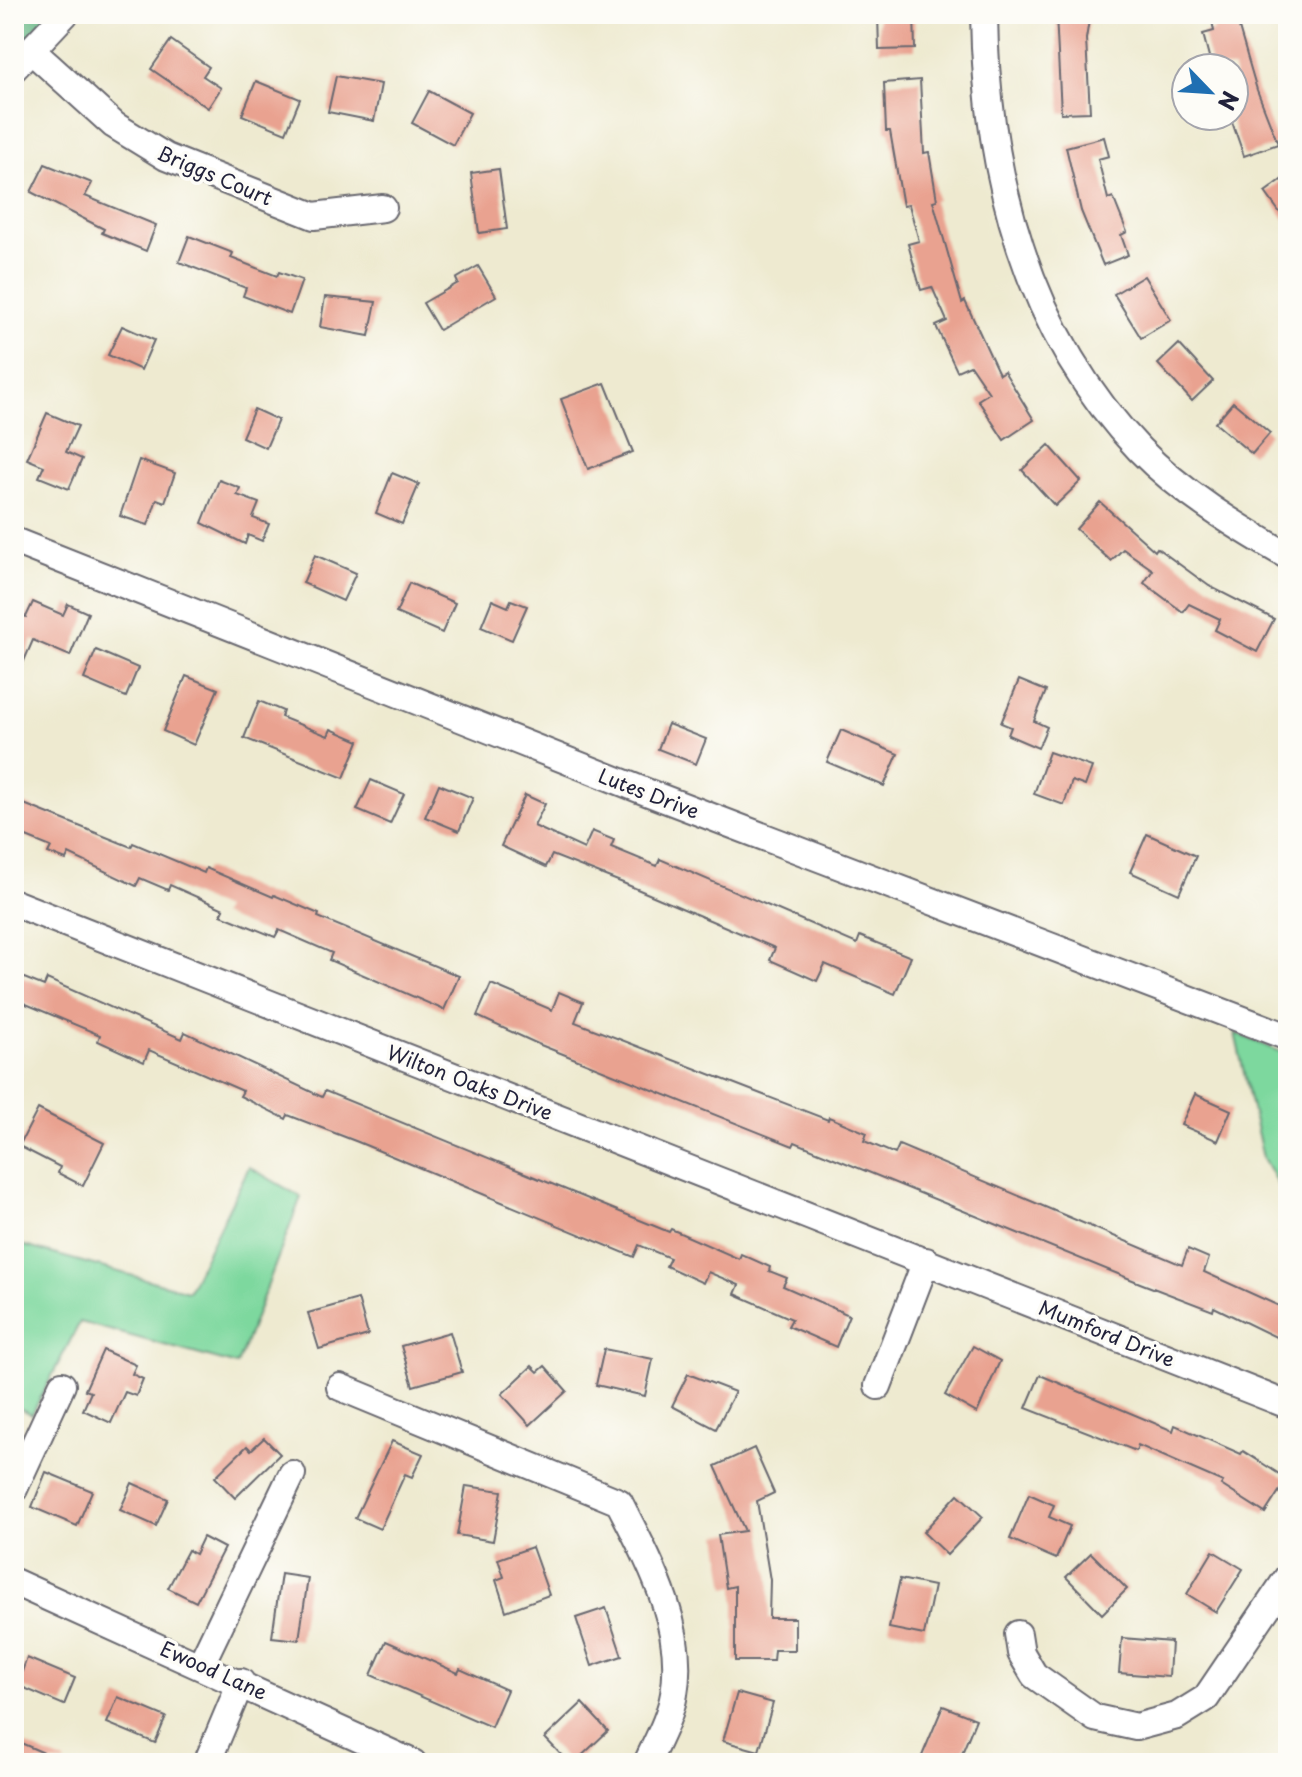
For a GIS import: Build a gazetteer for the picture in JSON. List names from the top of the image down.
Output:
{
  "streets": {
    "street": [
      "Briggs Court",
      "Lutes Drive",
      "Wilton Oaks Drive",
      "Mumford Drive",
      "Ewood Lane"
    ]
  },
  "crossings": [
    ["Wilton Oaks Drive", "Mumford Drive"]
  ],
  "north": "bottom right"
}
